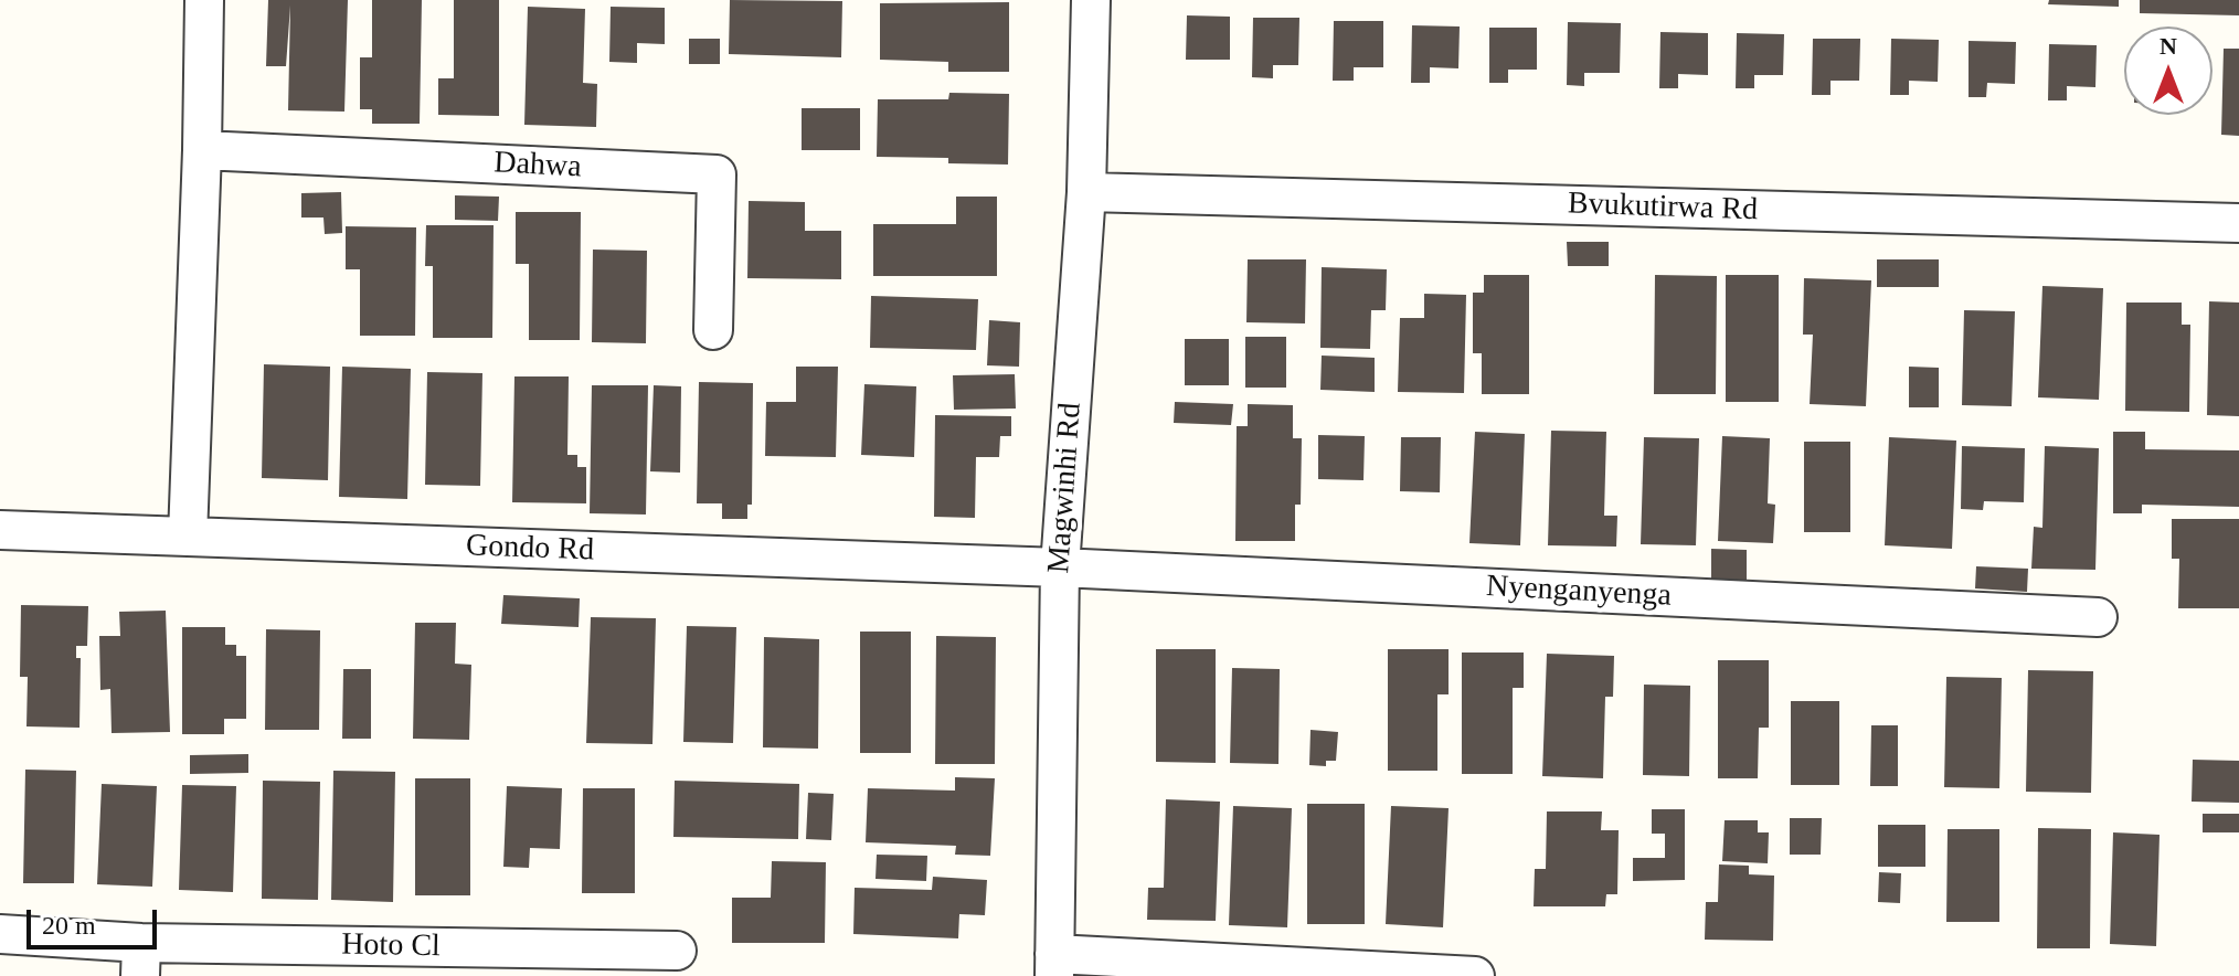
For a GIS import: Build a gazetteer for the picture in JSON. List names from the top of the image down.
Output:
{
  "streets": {
    "street": [
      "Dahwa",
      "Bvukutirwa Rd",
      "Magwinhi Rd",
      "Gondo Rd",
      "Nyenganyenga",
      "Hoto Cl"
    ]
  },
  "crossings": [
    ["Bvukutirwa Rd", "Magwinhi Rd"],
    ["Magwinhi Rd", "Gondo Rd"],
    ["Magwinhi Rd", "Nyenganyenga"],
    ["Gondo Rd", "Nyenganyenga"]
  ],
  "scale_bar": "20 m",
  "north": "top"
}
